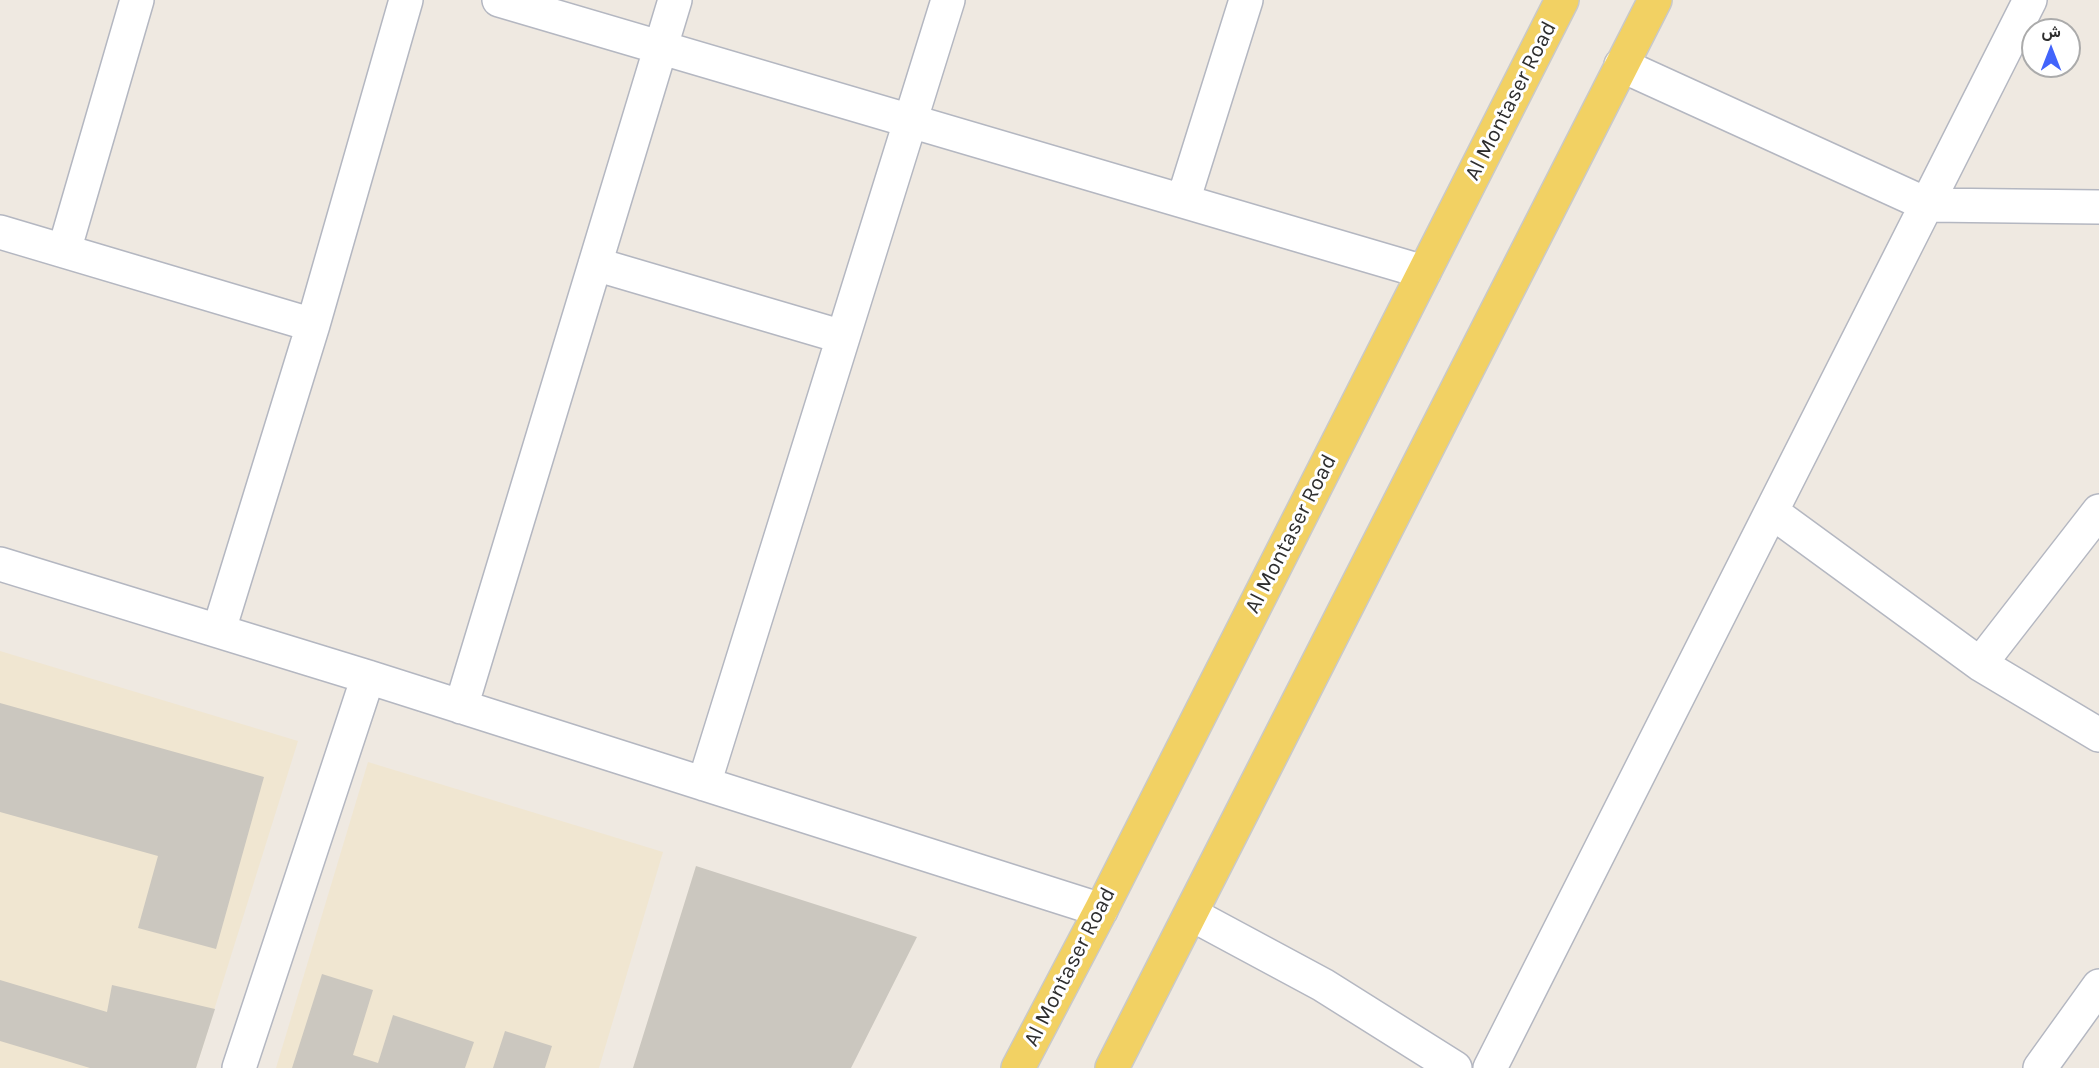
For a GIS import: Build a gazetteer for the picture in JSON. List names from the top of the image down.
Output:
{
  "streets": {
    "main road": ["Al Montaser Road"]
  },
  "north": "top"
}
